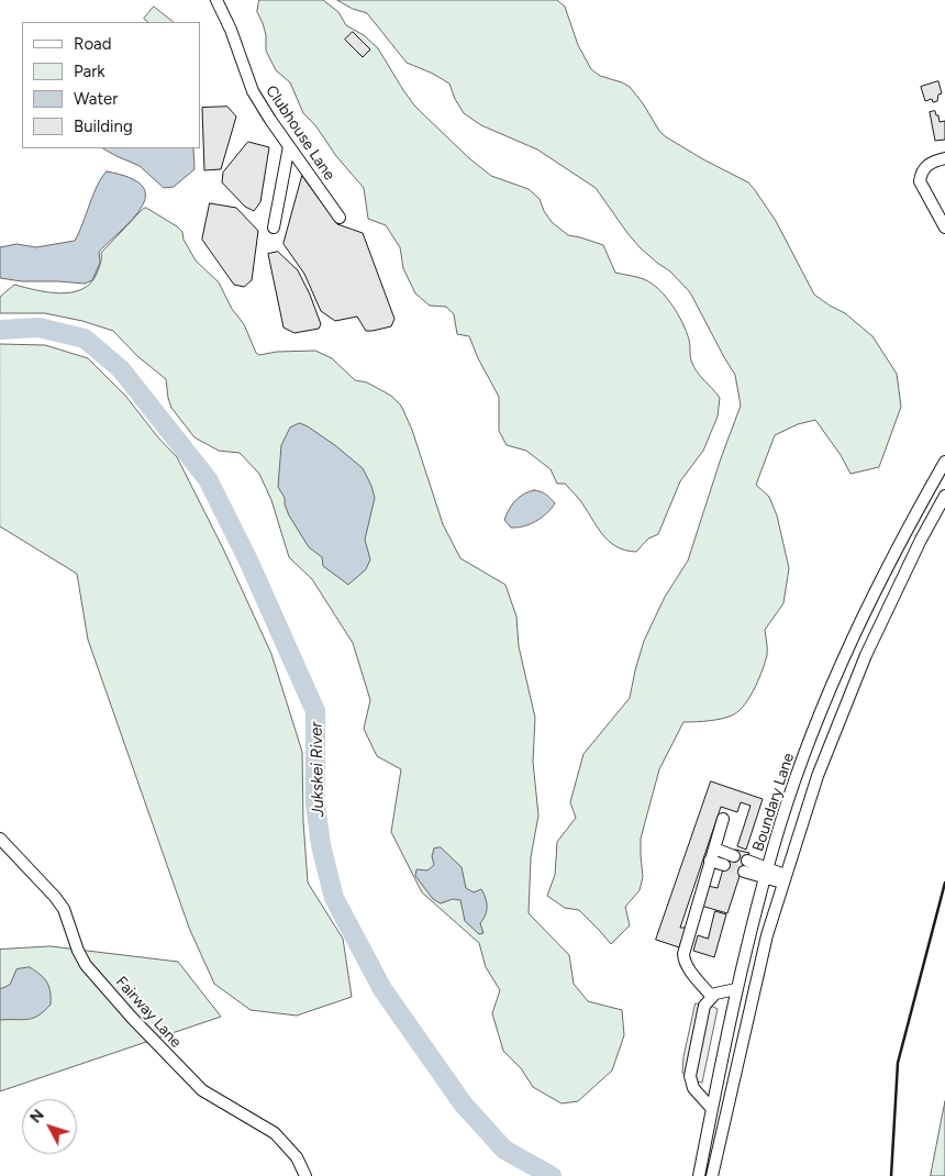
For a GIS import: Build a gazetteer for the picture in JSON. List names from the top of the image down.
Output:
{
  "streets": {
    "street": ["Clubhouse Lane", "Boundary Lane", "Fairway Lane"]
  },
  "water": ["Jukskei River"],
  "legend": [
    "Road",
    "Park",
    "Water",
    "Building"
  ],
  "north": "top left"
}
